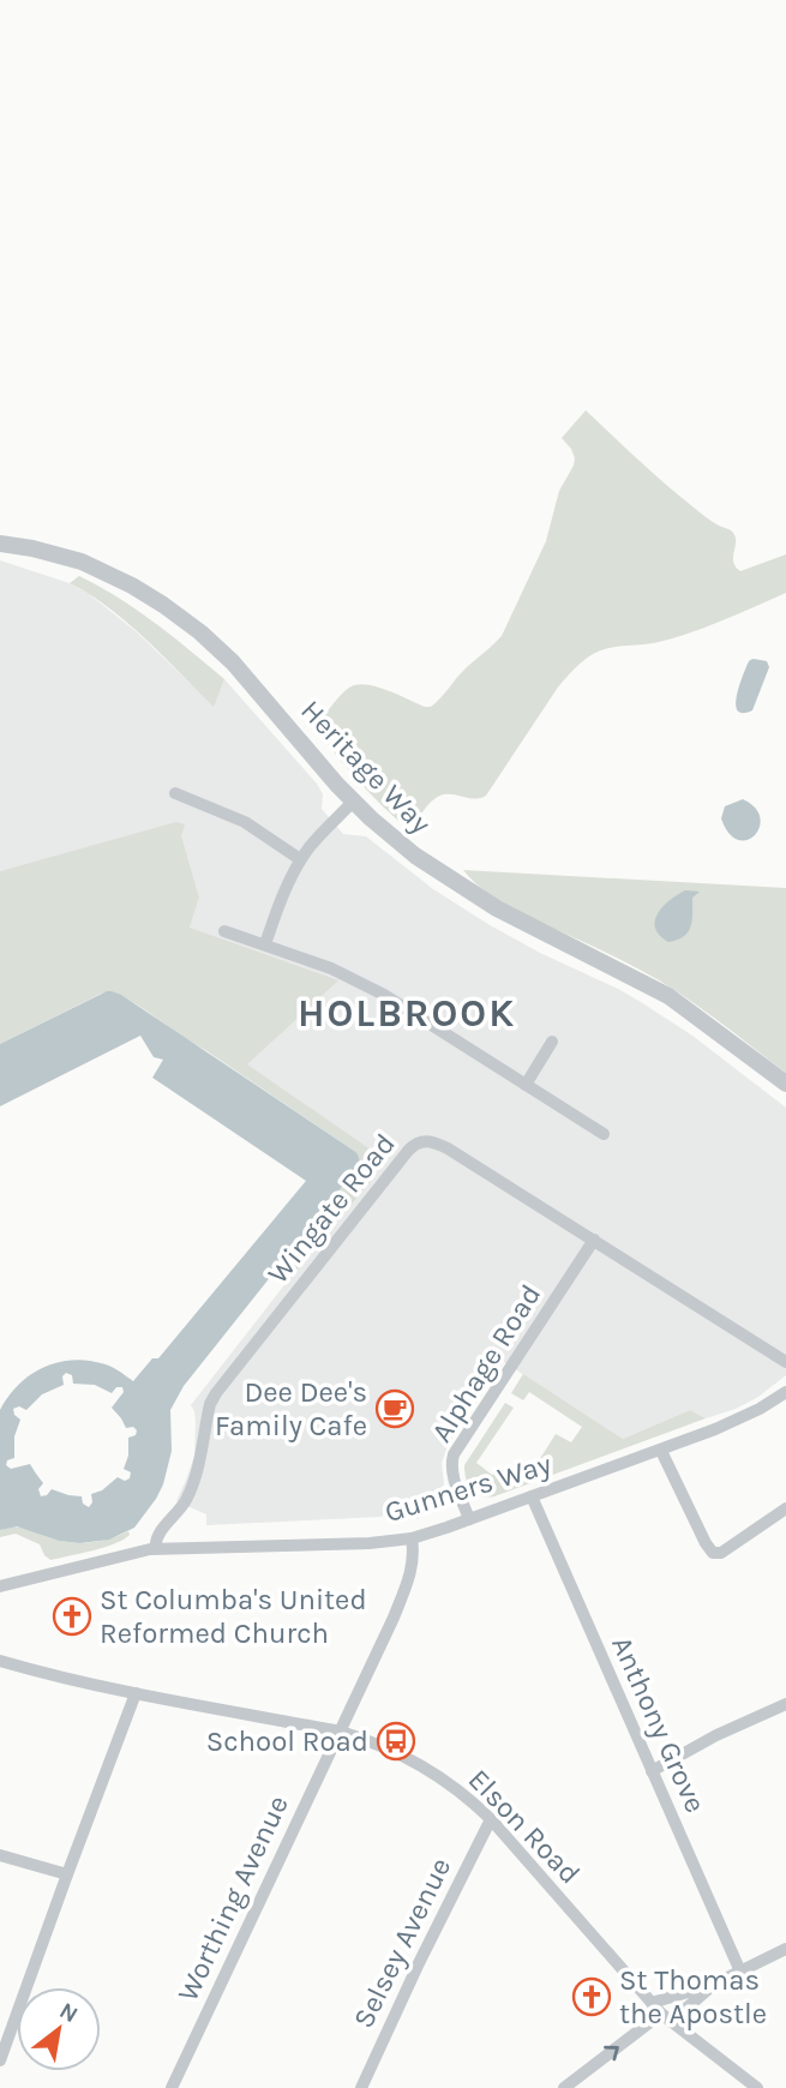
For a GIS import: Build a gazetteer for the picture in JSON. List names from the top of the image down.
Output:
{
  "streets": {
    "street": [
      "Heritage Way",
      "Wingate Road",
      "Alphage Road",
      "Gunners Way",
      "Anthony Grove",
      "Elson Road",
      "Worthing Avenue",
      "Selsey Avenue"
    ]
  },
  "crossings": [
    ["Wingate Road", "Alphage Road"],
    ["Wingate Road", "Gunners Way"],
    ["Alphage Road", "Gunners Way"],
    ["Gunners Way", "Anthony Grove"],
    ["Elson Road", "Worthing Avenue"],
    ["Elson Road", "Selsey Avenue"]
  ],
  "districts": ["HOLBROOK"],
  "places": {
    "cafe": ["Dee Dee's Family Cafe"],
    "church": ["St Columba's United Reformed Church", "St Thomas the Apostle"],
    "bus stop": ["School Road"]
  },
  "north": "top right"
}
